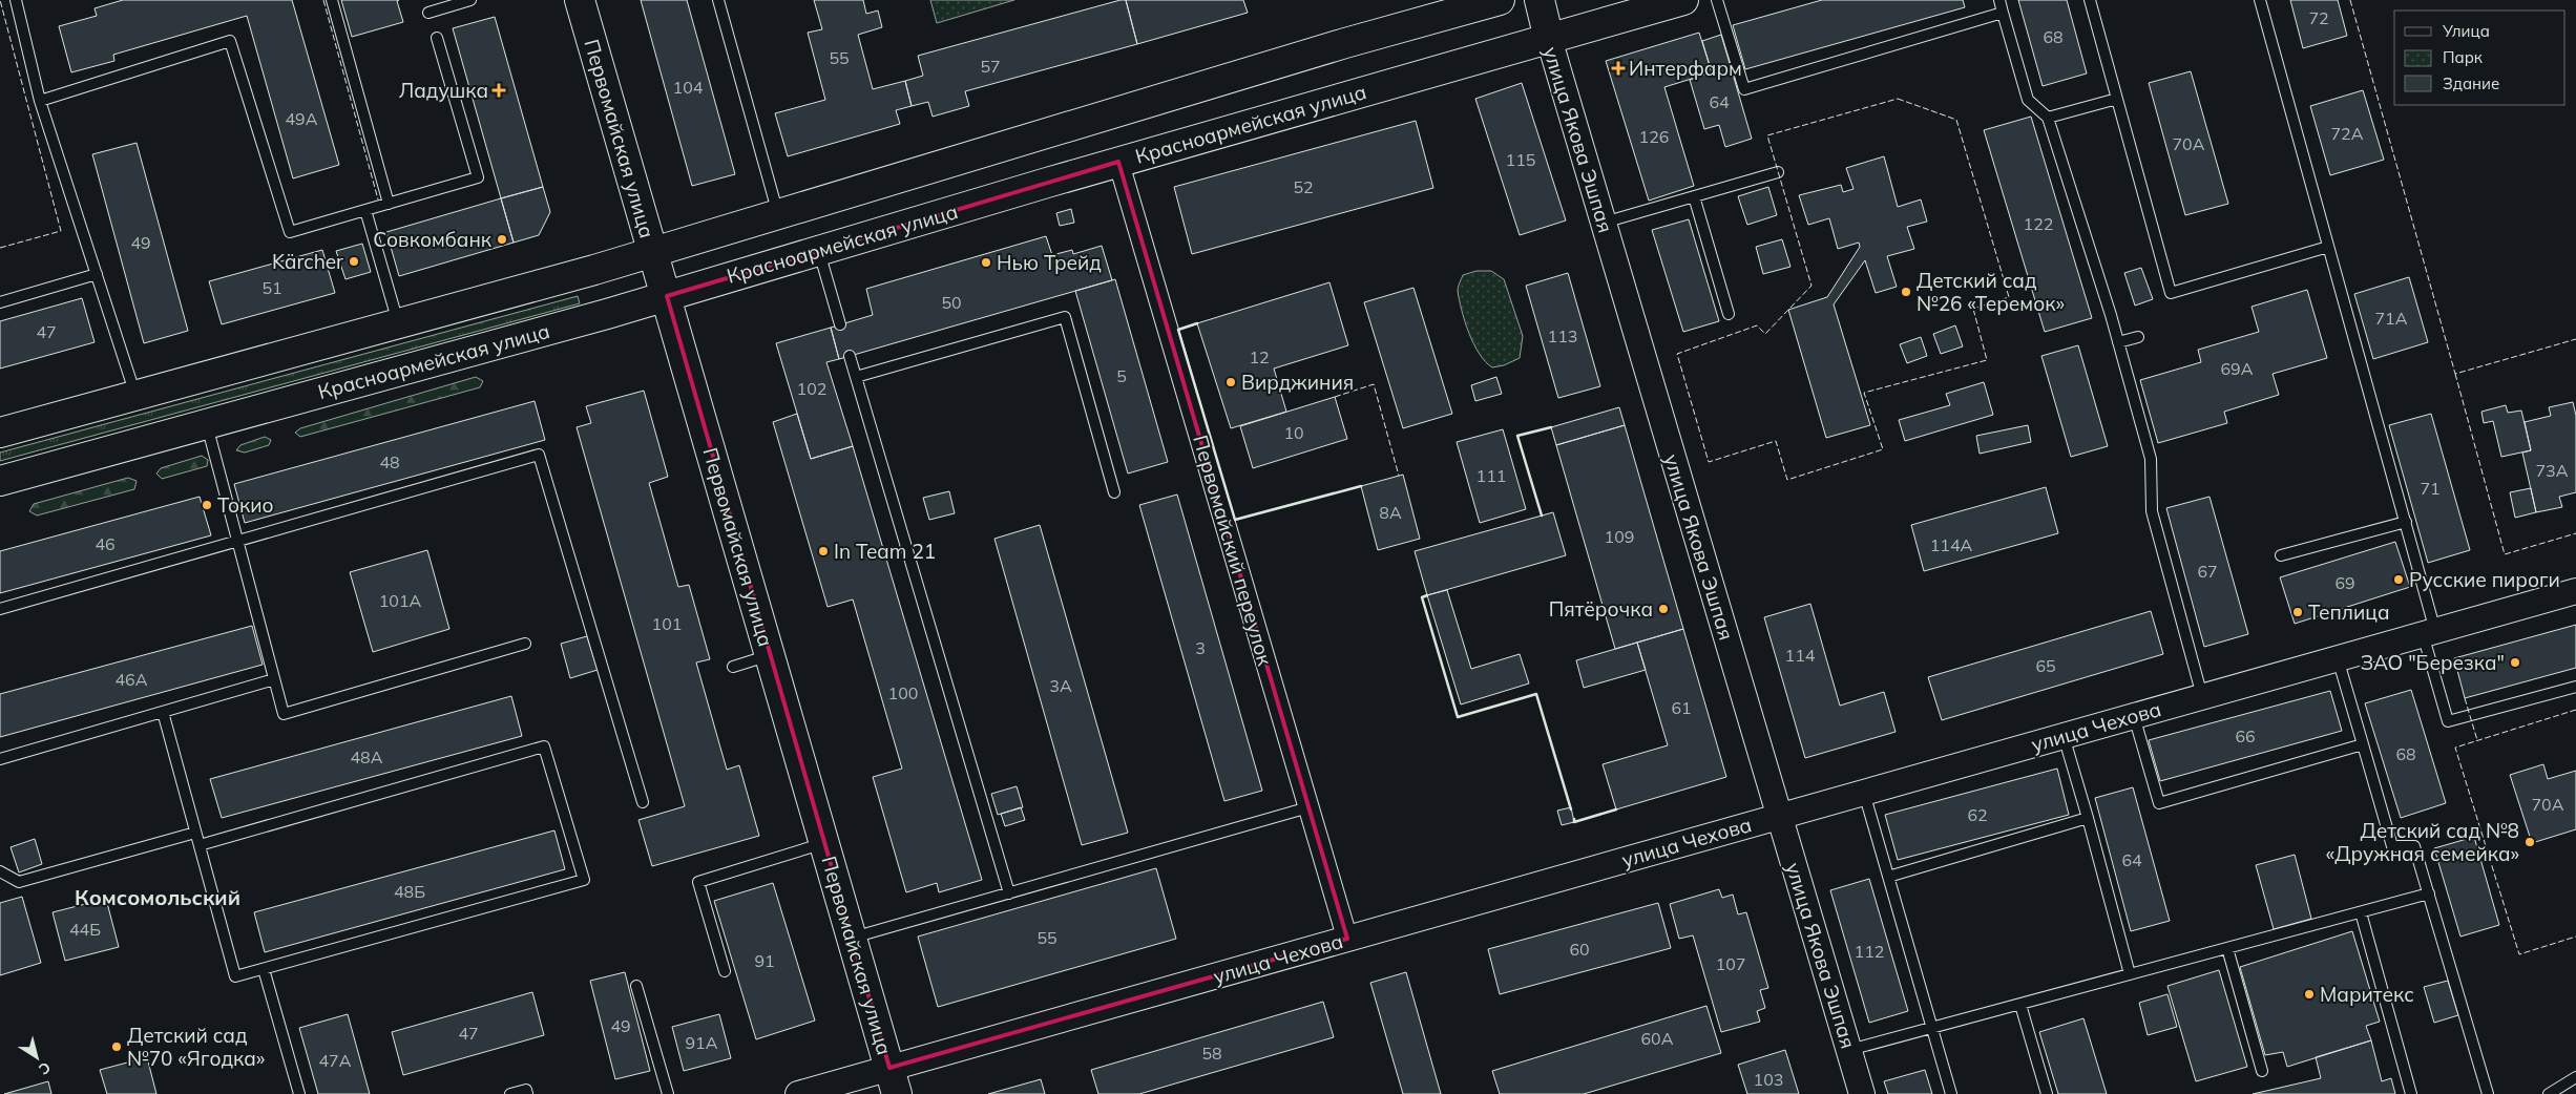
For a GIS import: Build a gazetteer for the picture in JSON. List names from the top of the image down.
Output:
{
  "streets": {
    "main road": ["Красноармейская улица", "Первомайская улица", "улица Якова Эшпая"],
    "street": ["Первомайский переулок", "улица Чехова"]
  },
  "crossings": [
    ["Красноармейская улица", "Первомайская улица"],
    ["Красноармейская улица", "улица Якова Эшпая"],
    ["Красноармейская улица", "Первомайский переулок"],
    ["Первомайская улица", "улица Чехова"],
    ["улица Якова Эшпая", "улица Чехова"],
    ["Первомайский переулок", "улица Чехова"]
  ],
  "districts": ["Комсомольский"],
  "places": {
    "health": ["Интерфарм", "Ладушка"],
    "other": [
      "Совкомбанк",
      "Kärcher",
      "Нью Трейд",
      "Детский сад №26 «Теремок»",
      "Вирджиния",
      "Токио",
      "In Team 21",
      "Русские пироги",
      "Пятёрочка",
      "Теплица",
      "ЗАО \"Березка\"",
      "Детский сад №8 «Дружная семейка»",
      "Маритекс",
      "Детский сад №70 «Ягодка»"
    ]
  },
  "house_numbers": [
    "72",
    "68",
    "55",
    "57",
    "104",
    "64",
    "49А",
    "72А",
    "126",
    "70А",
    "115",
    "52",
    "122",
    "49",
    "51",
    "50",
    "71А",
    "47",
    "113",
    "12",
    "69А",
    "5",
    "102",
    "10",
    "48",
    "73А",
    "111",
    "71",
    "8А",
    "109",
    "46",
    "114А",
    "67",
    "69",
    "101А",
    "101",
    "3",
    "114",
    "65",
    "46А",
    "3А",
    "100",
    "61",
    "66",
    "68",
    "48А",
    "70А",
    "62",
    "64",
    "48Б",
    "44Б",
    "55",
    "60",
    "112",
    "91",
    "107",
    "49",
    "47",
    "60А",
    "91А",
    "58",
    "47А",
    "103"
  ],
  "legend": ["Улица", "Парк", "Здание"],
  "north": "bottom right"
}
